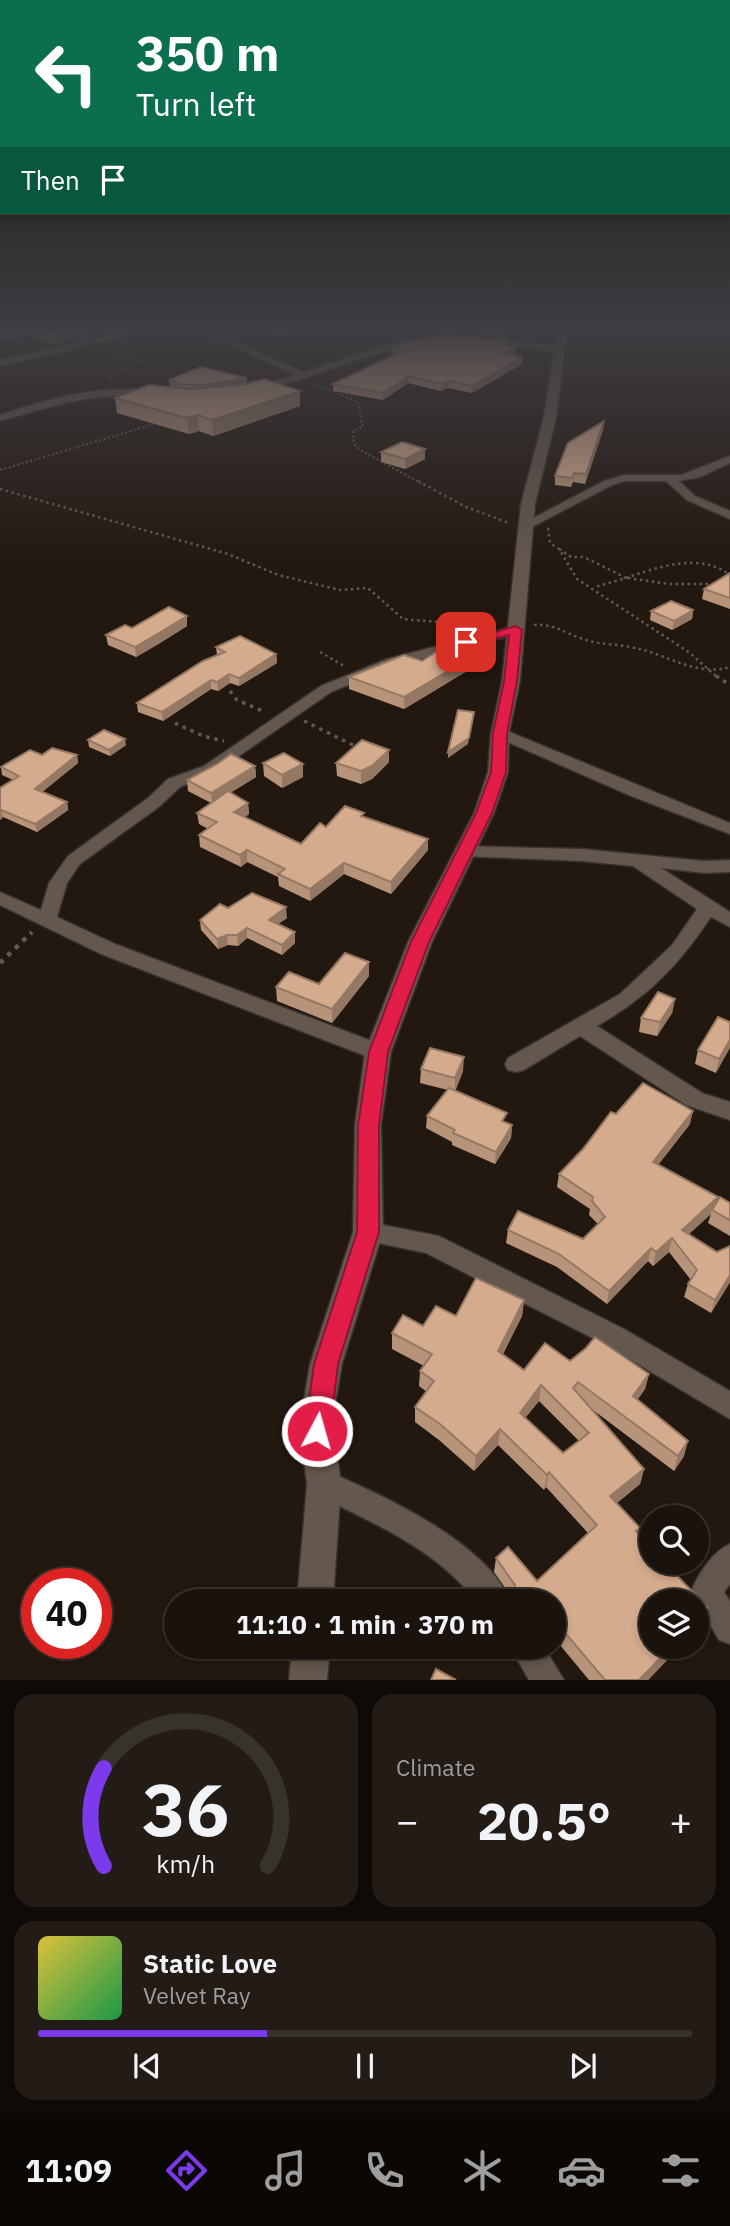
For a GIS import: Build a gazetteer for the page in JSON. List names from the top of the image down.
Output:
{
  "page": {
    "turn": ["350 m", "Turn left"],
    "then": "Then",
    "limit": "40",
    "trip": "11:10 · 1 min · 370 m",
    "tile": "Climate",
    "heat": ["−", "20.5°", "+"],
    "song": ["Static Love", "Velvet Ray"],
    "tabs": "11:09",
    "gauge": ["36", "km/h"]
  }
}
